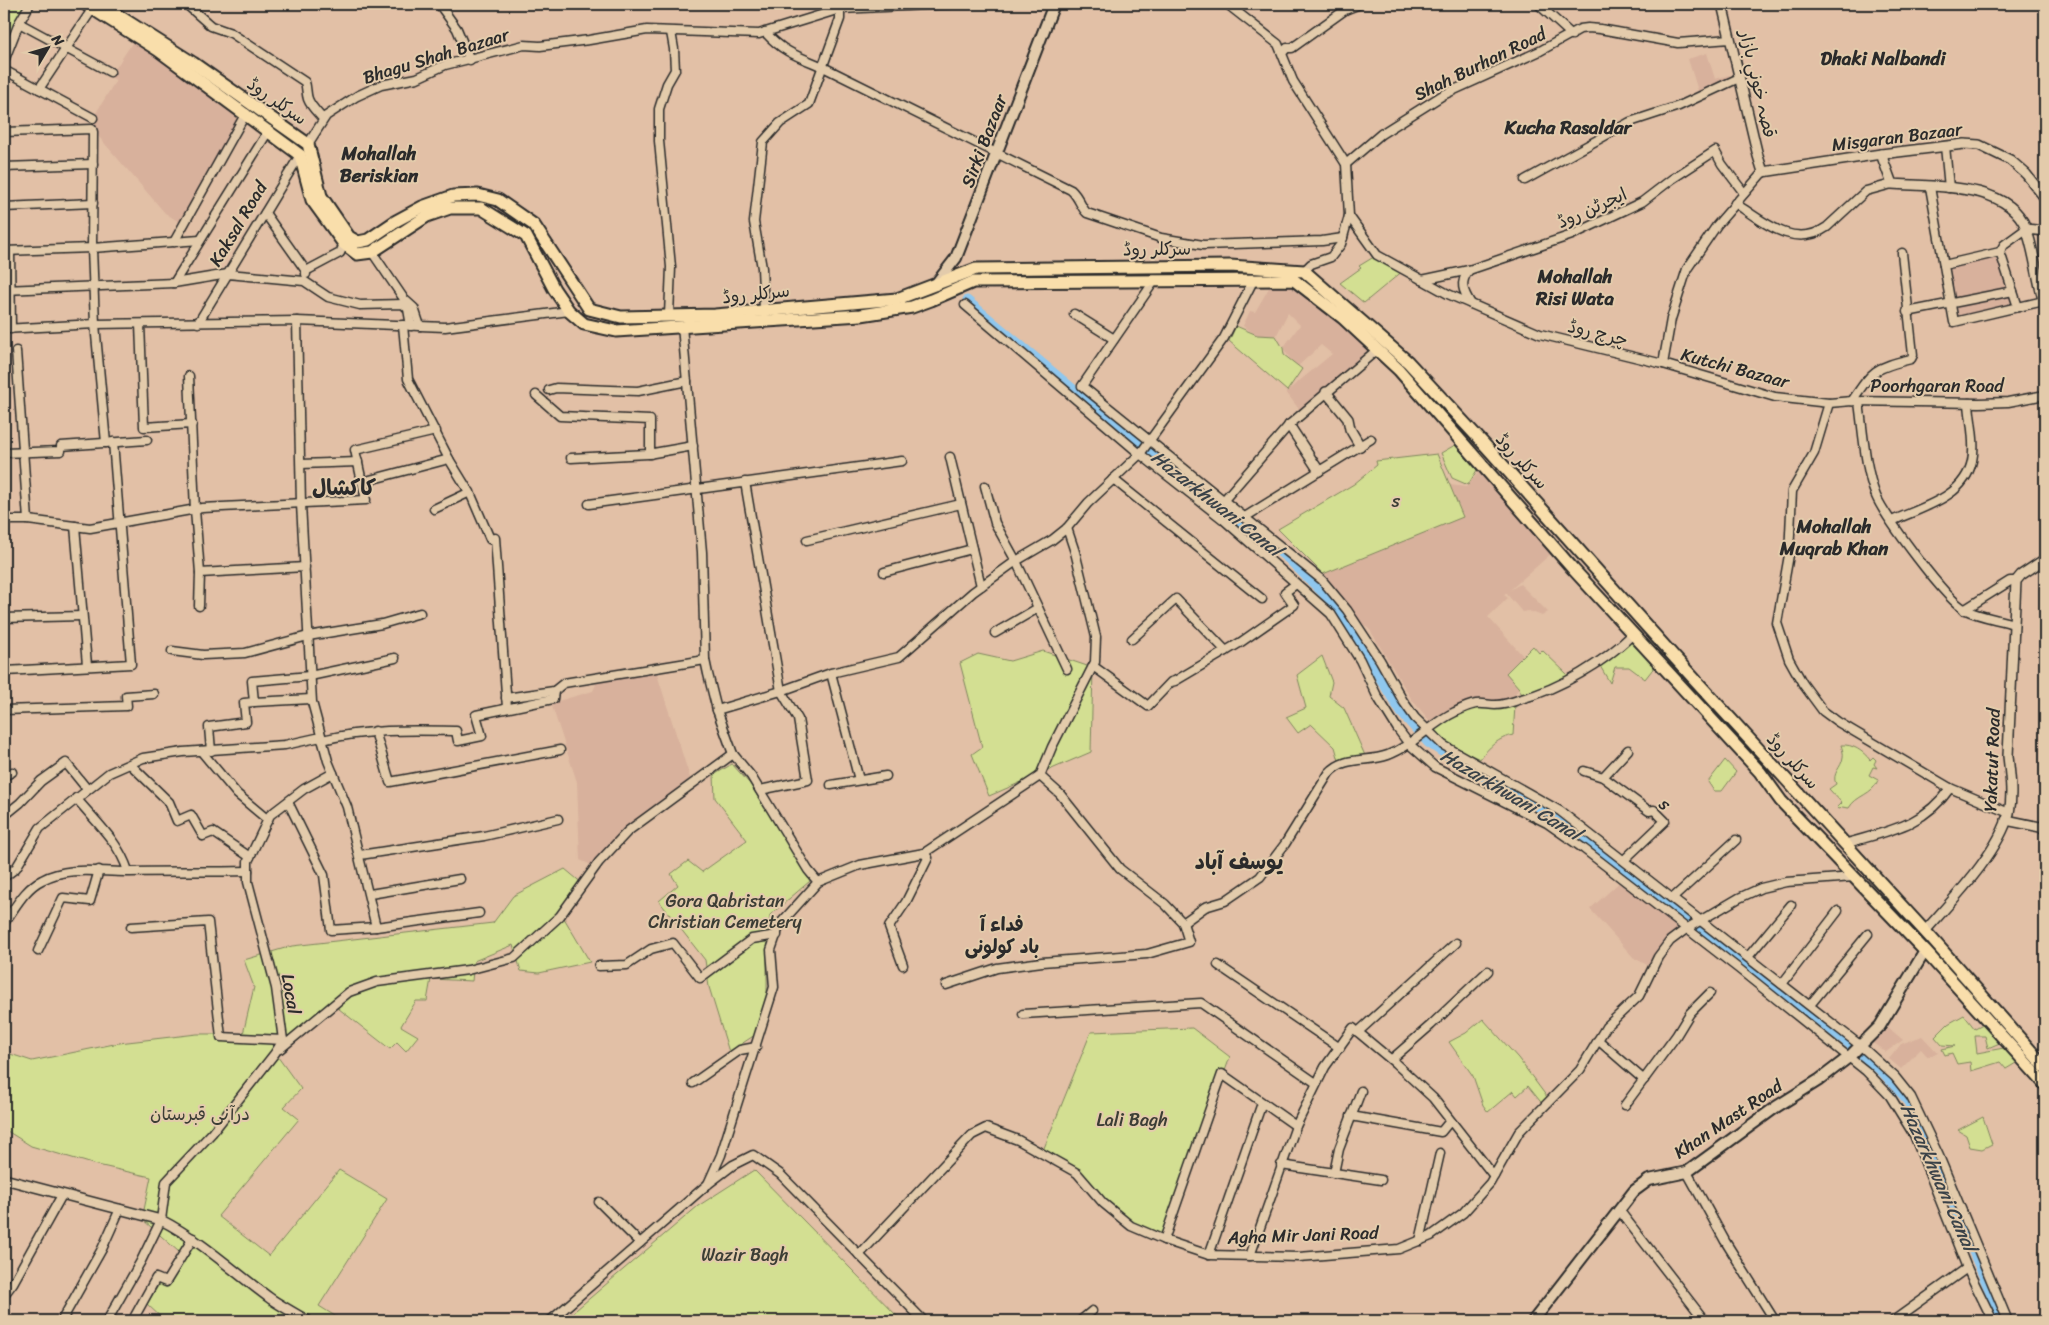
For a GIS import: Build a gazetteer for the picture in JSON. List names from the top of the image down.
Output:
{
  "streets": {
    "main road": [
      "سرکلر روڈ",
      "Sirki Bazaar",
      "Kaksal Road",
      "Khan Mast Road"
    ],
    "street": [
      "Bhagu Shah Bazaar",
      "Shah Burhan Road",
      "قصہ خوني بازار",
      "Misgaran Bazaar",
      "ایجرٹن روڈ",
      "چرچ روڈ",
      "Kutchi Bazaar",
      "Poorhgaran Road",
      "Yakatut Road",
      "s",
      "Local",
      "Agha Mir Jani Road"
    ]
  },
  "crossings": [
    ["Bhagu Shah Bazaar", "سرکلر روڈ"],
    ["Bhagu Shah Bazaar", "Kaksal Road"],
    ["Shah Burhan Road", "قصہ خوني بازار"],
    ["قصہ خوني بازار", "Misgaran Bazaar"],
    ["سرکلر روڈ", "Sirki Bazaar"],
    ["سرکلر روڈ", "Kaksal Road"],
    ["سرکلر روڈ", "Yakatut Road"],
    ["چرچ روڈ", "Kutchi Bazaar"],
    ["Kutchi Bazaar", "Poorhgaran Road"]
  ],
  "districts": [
    "Dhaki Nalbandi",
    "Kucha Rasaldar",
    "Mohallah Beriskian",
    "Mohallah Risi Wata",
    "کاکشال",
    "Mohallah Muqrab Khan",
    "یوسف آباد",
    "فداء آ باد کولونی"
  ],
  "water": ["Hazarkhwani Canal"],
  "parks": [
    "s",
    "Gora Qabristan Christian Cemetery",
    "درآنی قبرستان",
    "Lali Bagh",
    "Wazir Bagh"
  ],
  "north": "top right"
}
